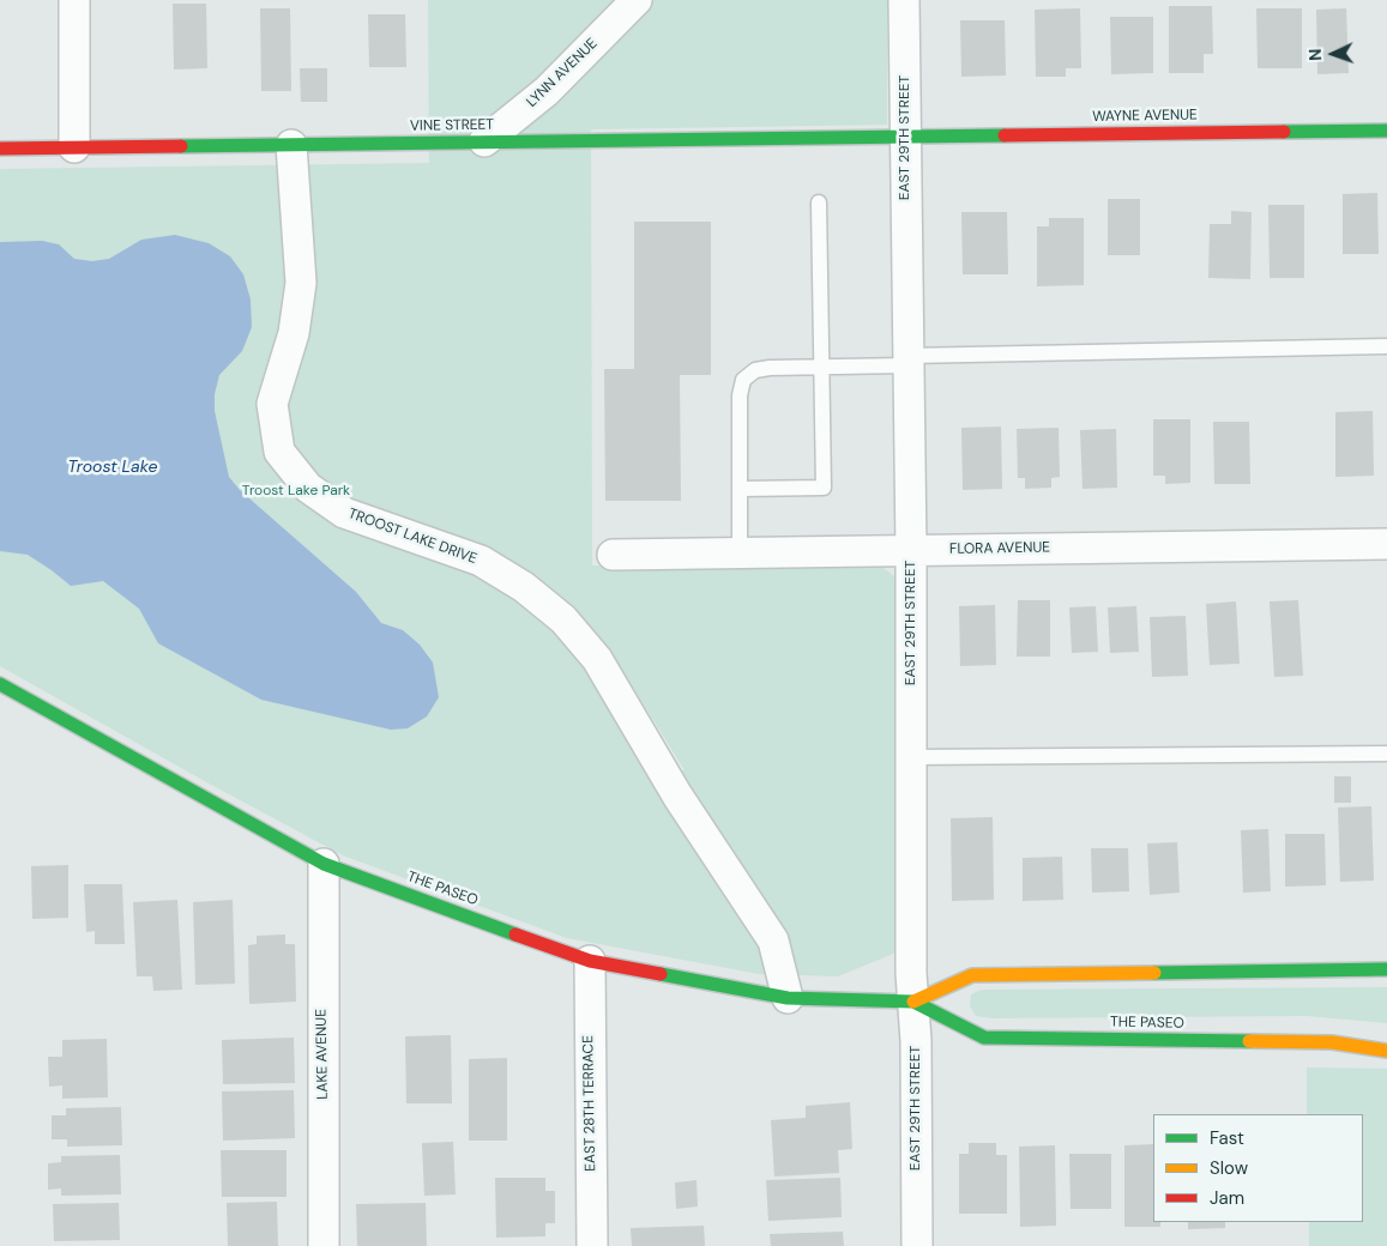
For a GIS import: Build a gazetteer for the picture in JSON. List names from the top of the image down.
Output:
{
  "streets": {
    "main road": ["WAYNE AVENUE", "VINE STREET", "THE PASEO"],
    "street": [
      "LYNN AVENUE",
      "EAST 29TH STREET",
      "TROOST LAKE DRIVE",
      "FLORA AVENUE",
      "LAKE AVENUE",
      "EAST 28TH TERRACE"
    ]
  },
  "crossings": [
    ["LYNN AVENUE", "VINE STREET"],
    ["WAYNE AVENUE", "VINE STREET"],
    ["WAYNE AVENUE", "EAST 29TH STREET"],
    ["VINE STREET", "EAST 29TH STREET"],
    ["VINE STREET", "TROOST LAKE DRIVE"],
    ["EAST 29TH STREET", "FLORA AVENUE"],
    ["EAST 29TH STREET", "THE PASEO"],
    ["TROOST LAKE DRIVE", "THE PASEO"],
    ["THE PASEO", "LAKE AVENUE"],
    ["THE PASEO", "EAST 28TH TERRACE"]
  ],
  "water": ["Troost Lake"],
  "parks": ["Troost Lake Park"],
  "legend": ["Fast", "Slow", "Jam"],
  "north": "left"
}
